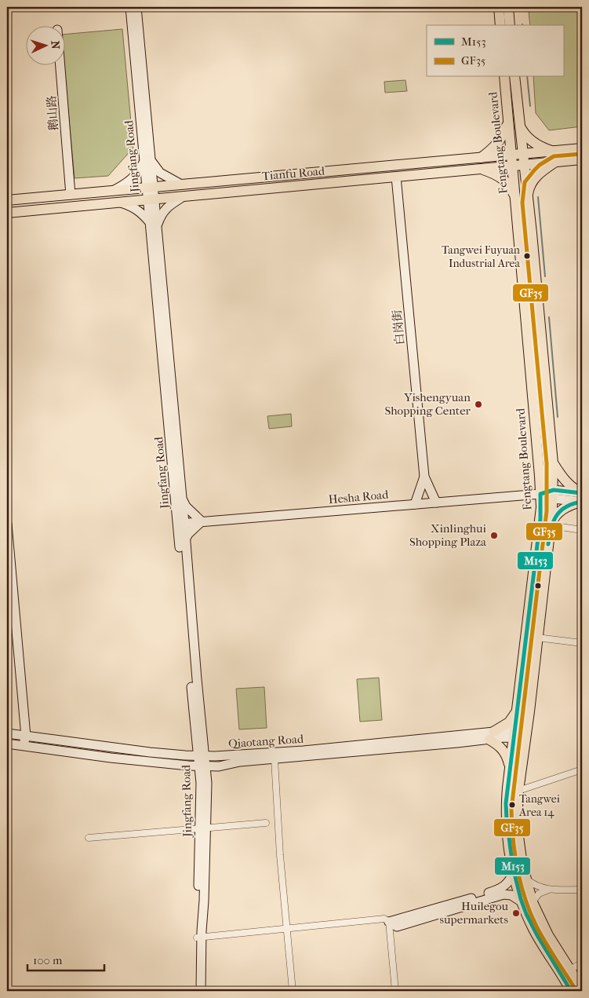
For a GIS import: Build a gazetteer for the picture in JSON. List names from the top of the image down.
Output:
{
  "streets": {
    "main road": ["Fengtang Boulevard", "Tianfu Road"],
    "street": [
      "鹅山路",
      "Jingfang Road",
      "白岗街",
      "Hesha Road",
      "Qiaotang Road"
    ]
  },
  "crossings": [
    ["鹅山路", "Tianfu Road"],
    ["Fengtang Boulevard", "Tianfu Road"],
    ["Fengtang Boulevard", "Hesha Road"],
    ["Fengtang Boulevard", "Qiaotang Road"],
    ["Jingfang Road", "Tianfu Road"],
    ["Jingfang Road", "Hesha Road"],
    ["Jingfang Road", "Qiaotang Road"],
    ["Tianfu Road", "白岗街"]
  ],
  "places": [
    "Tangwei Fuyuan Industrial Area",
    "Yishengyuan Shopping Center",
    "Xinlinghui Shopping Plaza",
    "Tangwei Area 14",
    "Huilegou supermarkets"
  ],
  "lines": ["transit line GF35", "transit line M153"],
  "legend": ["M153", "GF35"],
  "scale_bar": "100 m",
  "north": "right"
}
